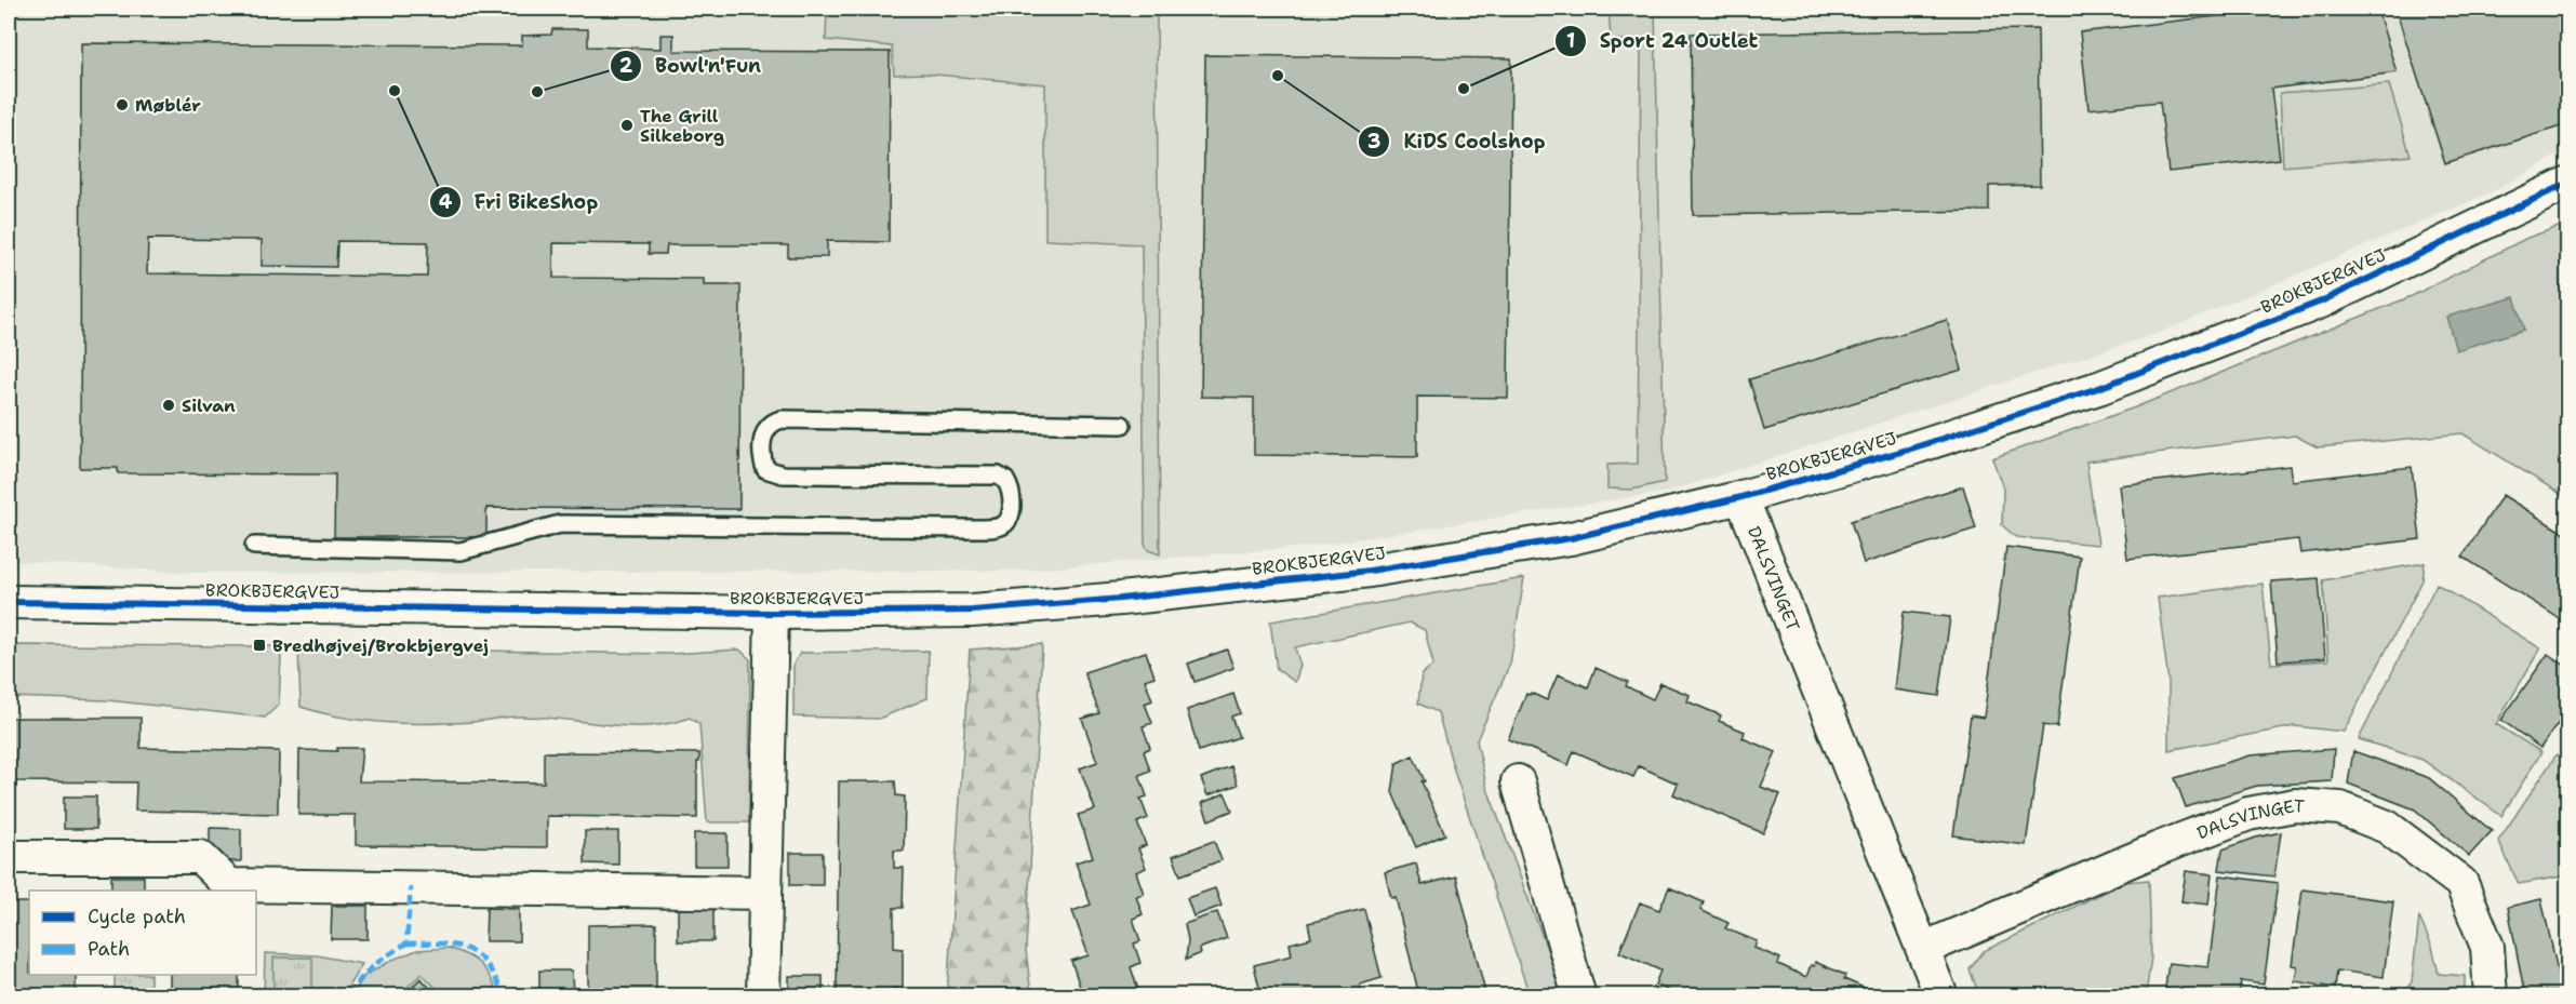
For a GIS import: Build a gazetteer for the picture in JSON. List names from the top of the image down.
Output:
{
  "streets": {
    "street": ["BROKBJERGVEJ", "DALSVINGET"]
  },
  "crossings": [
    ["BROKBJERGVEJ", "DALSVINGET"]
  ],
  "places": {
    "other": [
      "KiDS Coolshop",
      "Sport 24 Outlet",
      "Fri BikeShop",
      "Bowl'n'Fun",
      "Møblér",
      "The Grill Silkeborg",
      "Silvan"
    ],
    "transit": ["Bredhøjvej/Brokbjergvej"]
  },
  "legend": ["Cycle path", "Path"]
}
